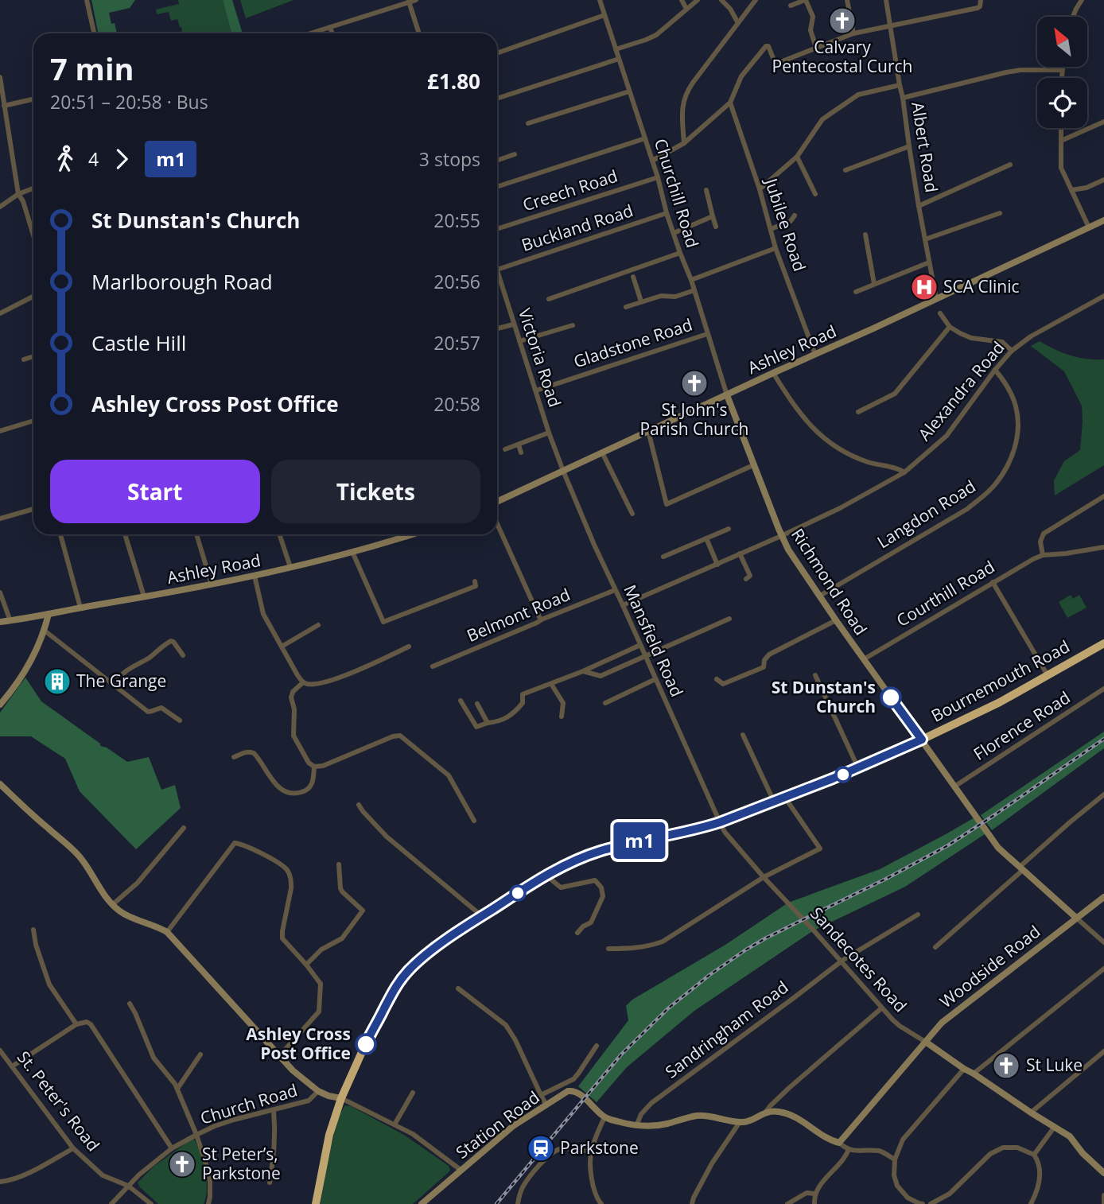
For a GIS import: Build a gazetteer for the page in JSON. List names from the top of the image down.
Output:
{
  "streets": {
    "highway": ["Bournemouth Road"],
    "street": [
      "Albert Road",
      "Creech Road",
      "Churchill Road",
      "Jubilee Road",
      "Buckland Road",
      "Gladstone Road",
      "Ashley Road",
      "Victoria Road",
      "Alexandra Road",
      "Langdon Road",
      "Richmond Road",
      "Courthill Road",
      "Belmont Road",
      "Mansfield Road",
      "Florence Road",
      "Sandecotes Road",
      "Woodside Road",
      "Sandringham Road",
      "St. Peter's Road",
      "Church Road",
      "Station Road"
    ]
  },
  "crossings": [
    ["Albert Road", "Ashley Road"],
    ["Creech Road", "Churchill Road"],
    ["Churchill Road", "Buckland Road"],
    ["Churchill Road", "Gladstone Road"],
    ["Churchill Road", "Ashley Road"],
    ["Churchill Road", "Richmond Road"],
    ["Jubilee Road", "Ashley Road"],
    ["Buckland Road", "Victoria Road"],
    ["Gladstone Road", "Victoria Road"],
    ["Ashley Road", "Victoria Road"],
    ["Ashley Road", "Richmond Road"],
    ["Ashley Road", "Mansfield Road"],
    ["Victoria Road", "Mansfield Road"],
    ["Alexandra Road", "Langdon Road"],
    ["Alexandra Road", "Richmond Road"],
    ["Alexandra Road", "Mansfield Road"],
    ["Langdon Road", "Richmond Road"],
    ["Richmond Road", "Courthill Road"],
    ["Richmond Road", "Bournemouth Road"],
    ["Richmond Road", "Florence Road"],
    ["Richmond Road", "Woodside Road"],
    ["Belmont Road", "Mansfield Road"],
    ["Mansfield Road", "Bournemouth Road"],
    ["Mansfield Road", "Sandecotes Road"],
    ["Bournemouth Road", "Sandecotes Road"],
    ["Bournemouth Road", "Church Road"],
    ["Sandecotes Road", "Woodside Road"],
    ["Sandecotes Road", "Sandringham Road"],
    ["St. Peter's Road", "Church Road"],
    ["Church Road", "Station Road"]
  ],
  "places": {
    "church": [
      "Calvary Pentecostal Curch",
      "St John's Parish Church",
      "St Luke",
      "St Peter’s, Parkstone"
    ],
    "hospital": ["SCA Clinic"],
    "building": ["The Grange"],
    "other": ["St Dunstan's Church", "Ashley Cross Post Office"],
    "station": ["Parkstone"]
  },
  "lines": ["bus line m1"],
  "north": "top left",
  "page": {
    "on_map": "m1",
    "heading": ["7 min", "20:51 – 20:58 · Bus", "£1.80"],
    "legs": ["4", "m1", "3 stops"],
    "list": [
      {
        "name": "St Dunstan's Church",
        "value": "20:55"
      },
      {
        "name": "Marlborough Road",
        "value": "20:56"
      },
      {
        "name": "Castle Hill",
        "value": "20:57"
      },
      {
        "name": "Ashley Cross Post Office",
        "value": "20:58"
      }
    ],
    "buttons": ["Start", "Tickets"]
  }
}
